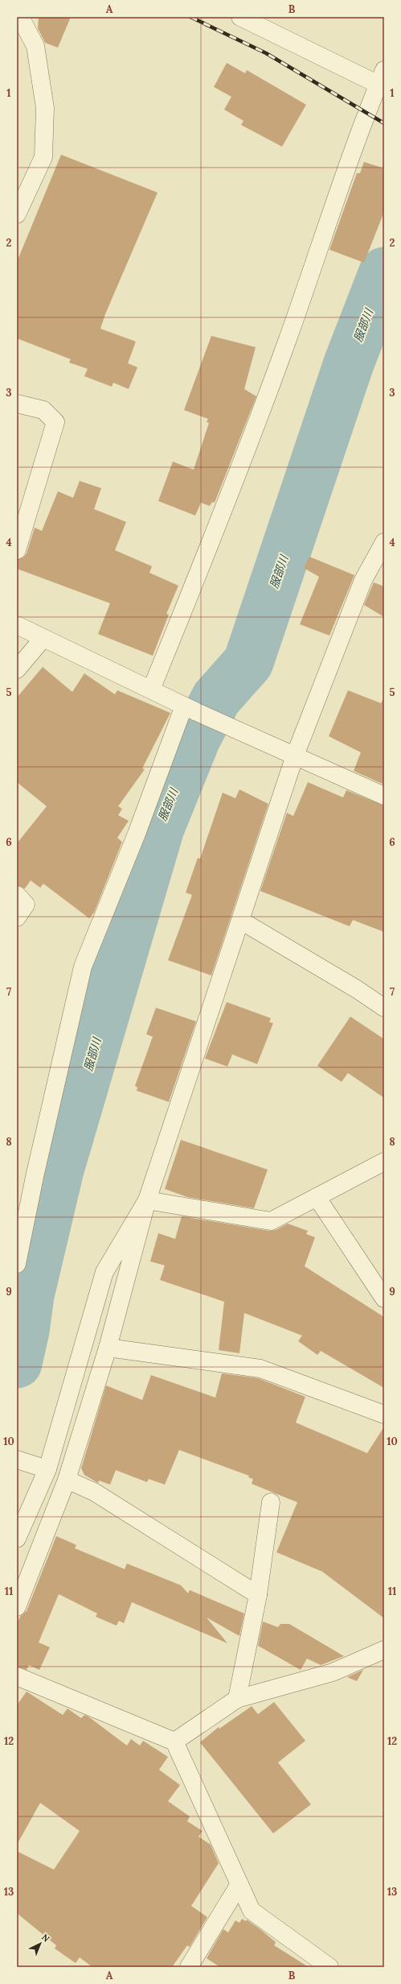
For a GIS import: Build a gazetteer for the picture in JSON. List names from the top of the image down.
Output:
{
  "water": ["服部川"],
  "north": "top right",
  "grid": {
    "columns": ["A", "B"],
    "rows": [
      "1",
      "2",
      "3",
      "4",
      "5",
      "6",
      "7",
      "8",
      "9",
      "10",
      "11",
      "12",
      "13"
    ]
  }
}
